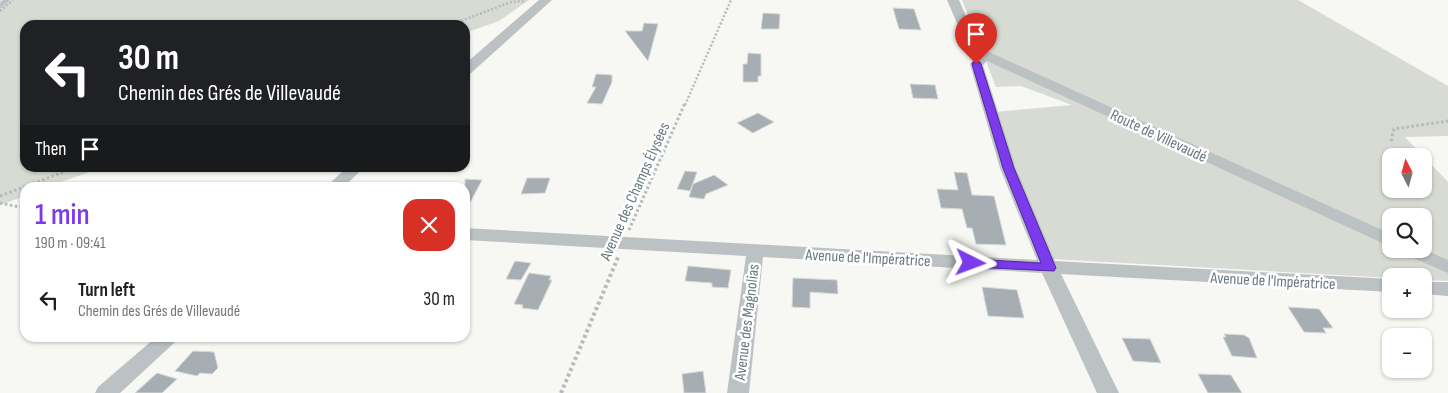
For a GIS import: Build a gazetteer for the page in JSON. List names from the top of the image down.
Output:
{
  "streets": {
    "street": ["Route de Villevaudé", "Avenue de l'Impératrice", "Avenue des Magnolias"],
    "path": ["Avenue des Champs Élysées"]
  },
  "crossings": [
    ["Avenue des Champs Élysées", "Avenue de l'Impératrice"],
    ["Avenue de l'Impératrice", "Avenue des Magnolias"]
  ],
  "north": "top",
  "page": {
    "turn": ["30 m", "Chemin des Grés de Villevaudé"],
    "then": "Then",
    "map_buttons": ["+", "−"],
    "heading": ["1 min", "190 m · 09:41"],
    "list": [
      {
        "name": "Turn left",
        "note": "Chemin des Grés de Villevaudé",
        "value": "30 m"
      }
    ]
  }
}
